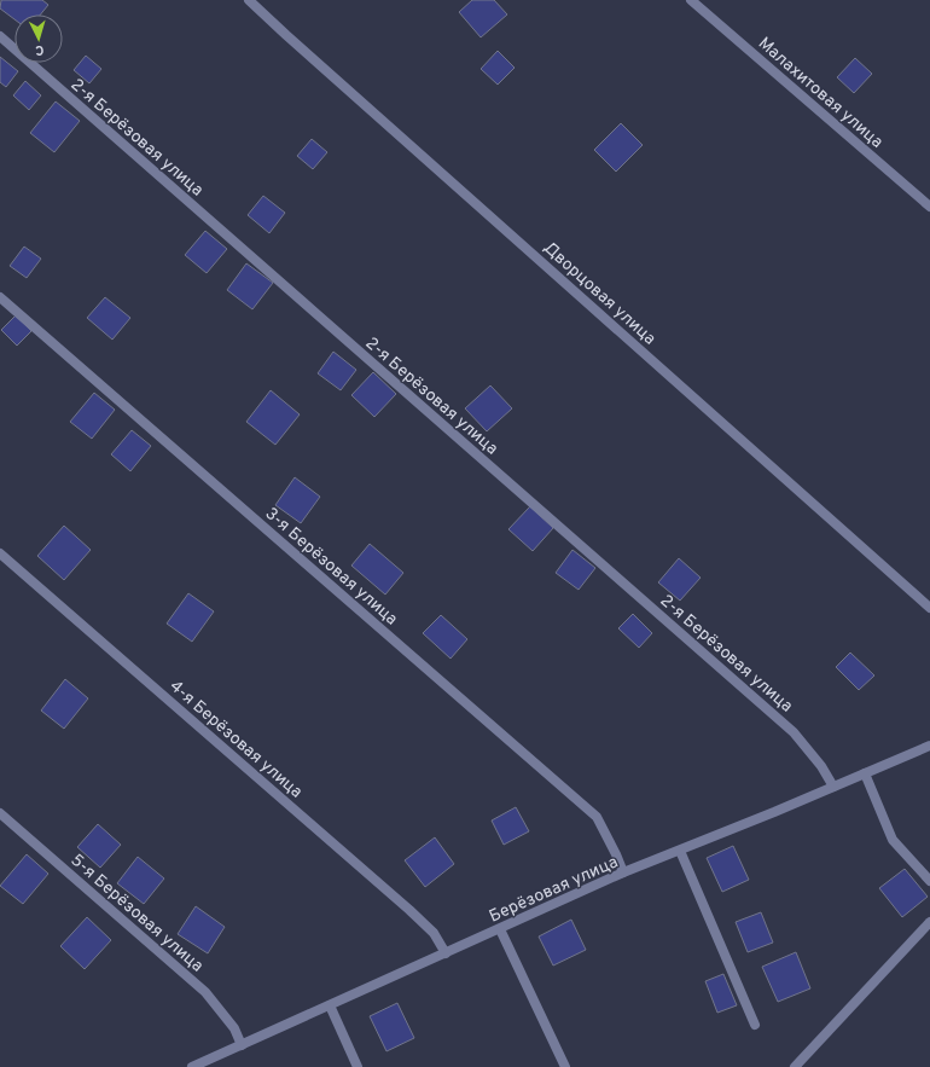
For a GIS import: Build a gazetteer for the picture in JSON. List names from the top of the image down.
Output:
{
  "streets": {
    "street": [
      "Малахитовая улица",
      "2-я Берёзовая улица",
      "Дворцовая улица",
      "3-я Берёзовая улица",
      "4-я Берёзовая улица",
      "Берёзовая улица",
      "5-я Берёзовая улица"
    ]
  },
  "crossings": [
    ["2-я Берёзовая улица", "Берёзовая улица"],
    ["3-я Берёзовая улица", "Берёзовая улица"],
    ["4-я Берёзовая улица", "Берёзовая улица"],
    ["Берёзовая улица", "5-я Берёзовая улица"]
  ],
  "north": "bottom"
}
